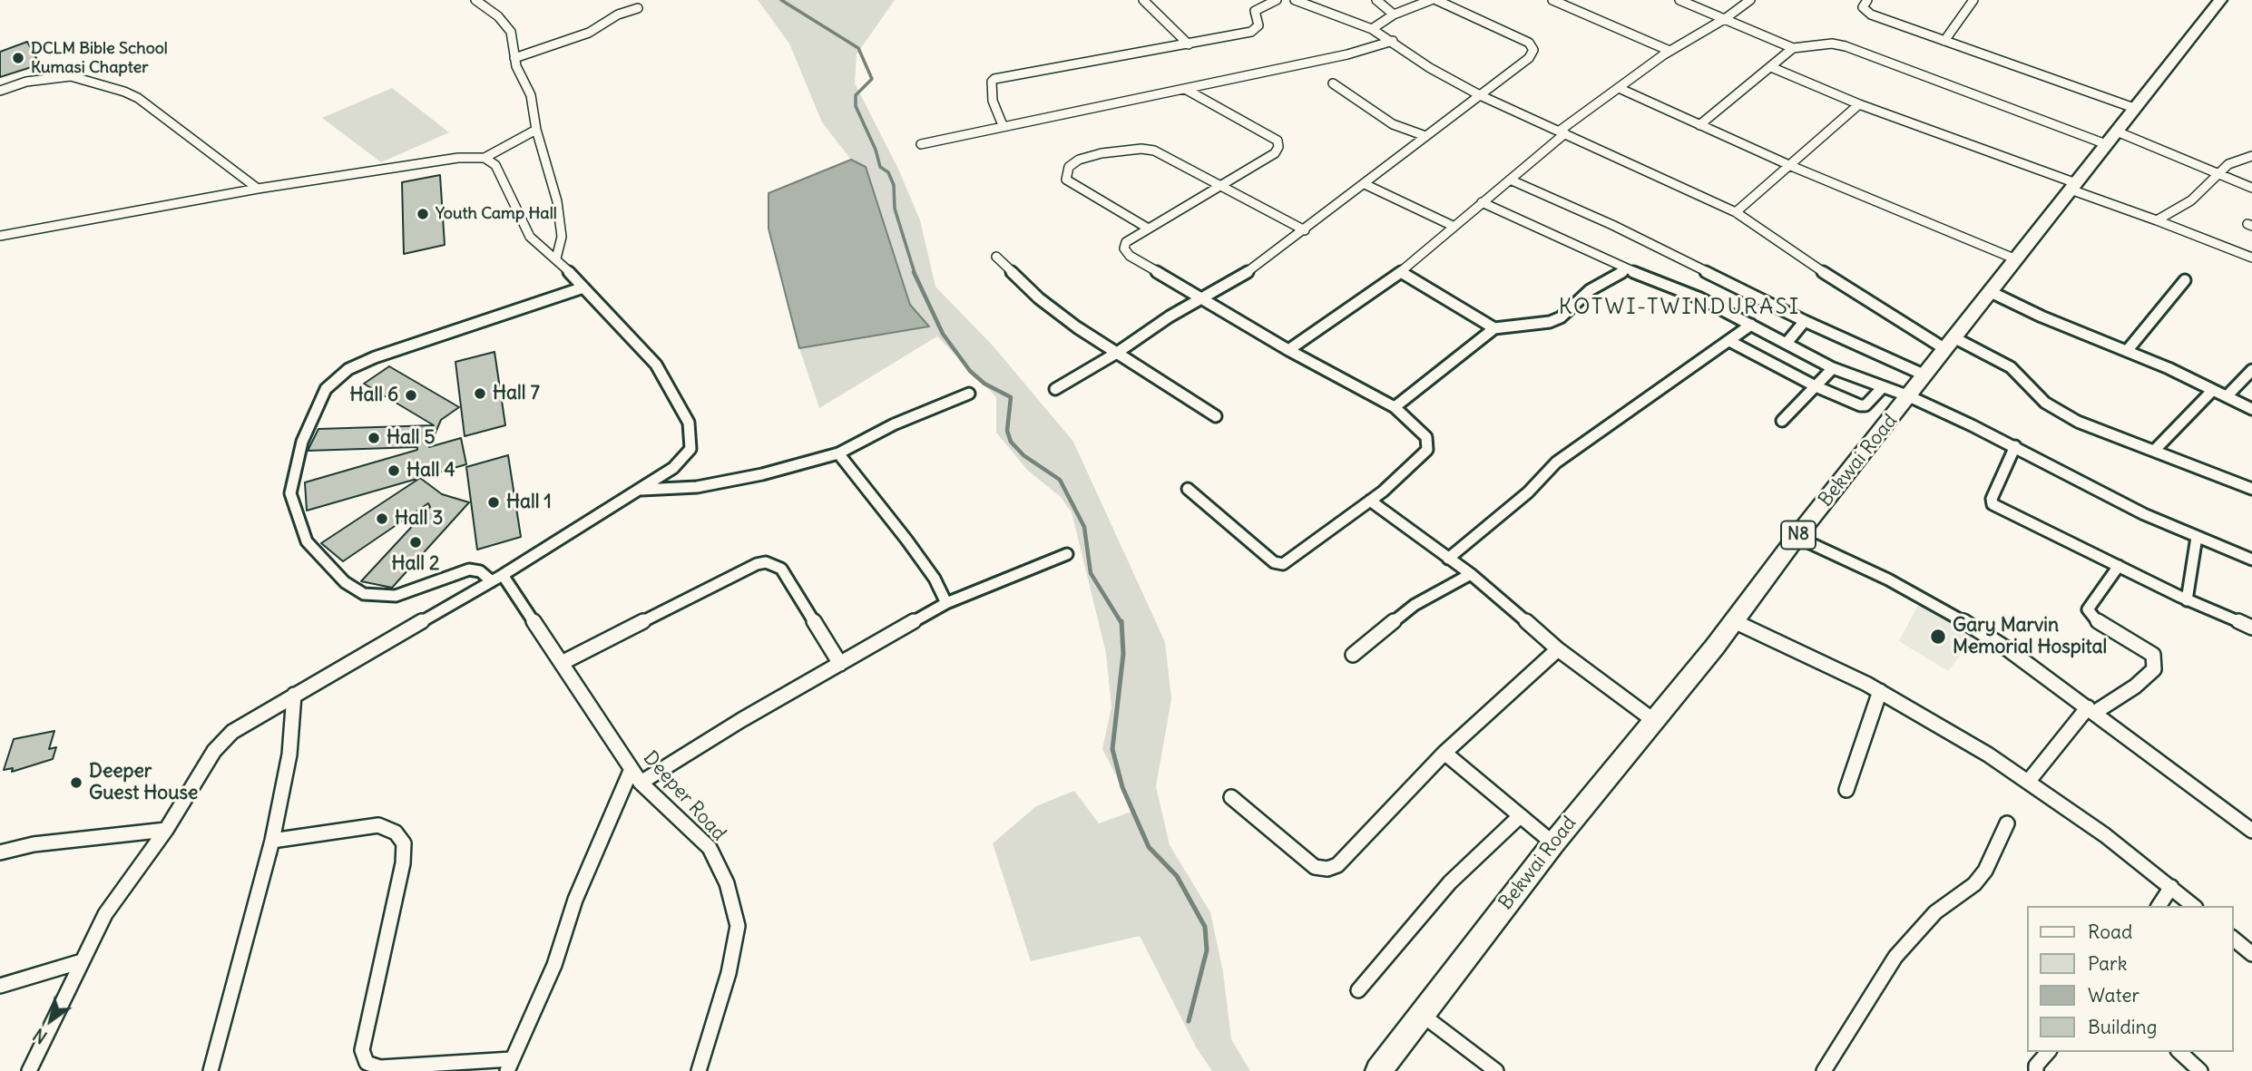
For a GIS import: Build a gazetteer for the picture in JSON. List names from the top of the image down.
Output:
{
  "streets": {
    "highway": ["Bekwai Road", "N8"],
    "street": ["Deeper Road"]
  },
  "districts": ["KOTWI-TWINDURASI"],
  "places": [
    "DCLM Bible School Kumasi Chapter",
    "Youth Camp Hall",
    "Hall 7",
    "Hall 6",
    "Hall 5",
    "Hall 4",
    "Hall 1",
    "Hall 3",
    "Hall 2",
    "Gary Marvin Memorial Hospital",
    "Deeper Guest House"
  ],
  "legend": [
    "Road",
    "Park",
    "Water",
    "Building"
  ],
  "north": "bottom left"
}
